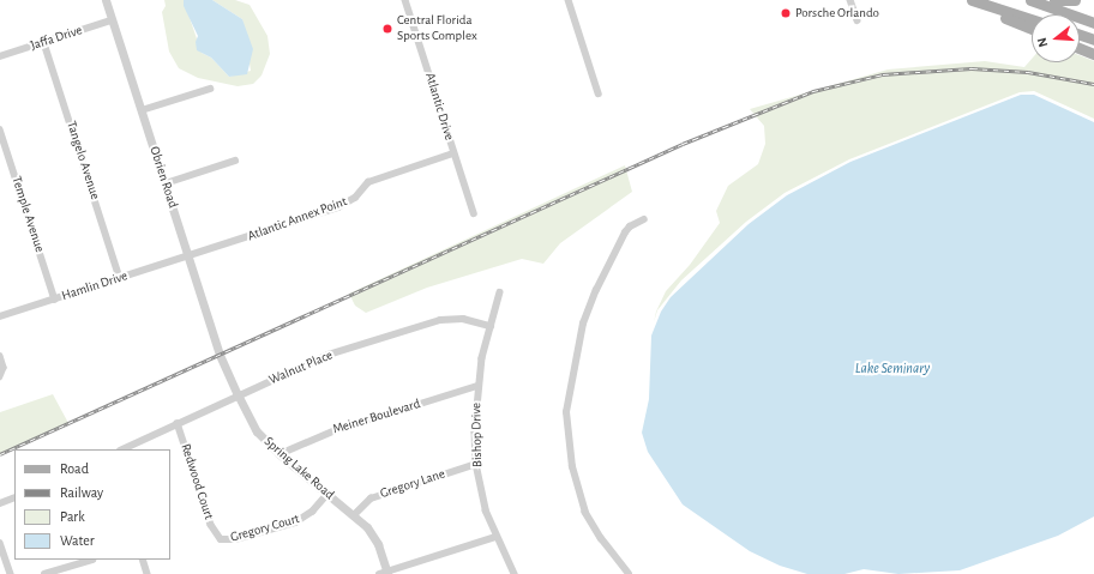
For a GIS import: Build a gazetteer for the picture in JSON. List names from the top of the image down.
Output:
{
  "streets": {
    "street": [
      "Jaffa Drive",
      "Atlantic Drive",
      "Tangelo Avenue",
      "Obrien Road",
      "Temple Avenue",
      "Atlantic Annex Point",
      "Hamlin Drive",
      "Walnut Place",
      "Meiner Boulevard",
      "Bishop Drive",
      "Spring Lake Road",
      "Redwood Court",
      "Gregory Lane",
      "Gregory Court"
    ]
  },
  "crossings": [
    ["Jaffa Drive", "Tangelo Avenue"],
    ["Jaffa Drive", "Obrien Road"],
    ["Atlantic Drive", "Atlantic Annex Point"],
    ["Tangelo Avenue", "Hamlin Drive"],
    ["Obrien Road", "Atlantic Annex Point"],
    ["Obrien Road", "Hamlin Drive"],
    ["Obrien Road", "Spring Lake Road"],
    ["Temple Avenue", "Hamlin Drive"],
    ["Atlantic Annex Point", "Hamlin Drive"],
    ["Walnut Place", "Bishop Drive"],
    ["Walnut Place", "Spring Lake Road"],
    ["Walnut Place", "Redwood Court"],
    ["Meiner Boulevard", "Bishop Drive"],
    ["Meiner Boulevard", "Spring Lake Road"],
    ["Bishop Drive", "Gregory Lane"],
    ["Spring Lake Road", "Gregory Lane"],
    ["Spring Lake Road", "Gregory Court"],
    ["Redwood Court", "Gregory Court"]
  ],
  "water": ["Lake Seminary"],
  "places": ["Porsche Orlando", "Central Florida Sports Complex"],
  "legend": [
    "Road",
    "Railway",
    "Park",
    "Water"
  ],
  "north": "left"
}
